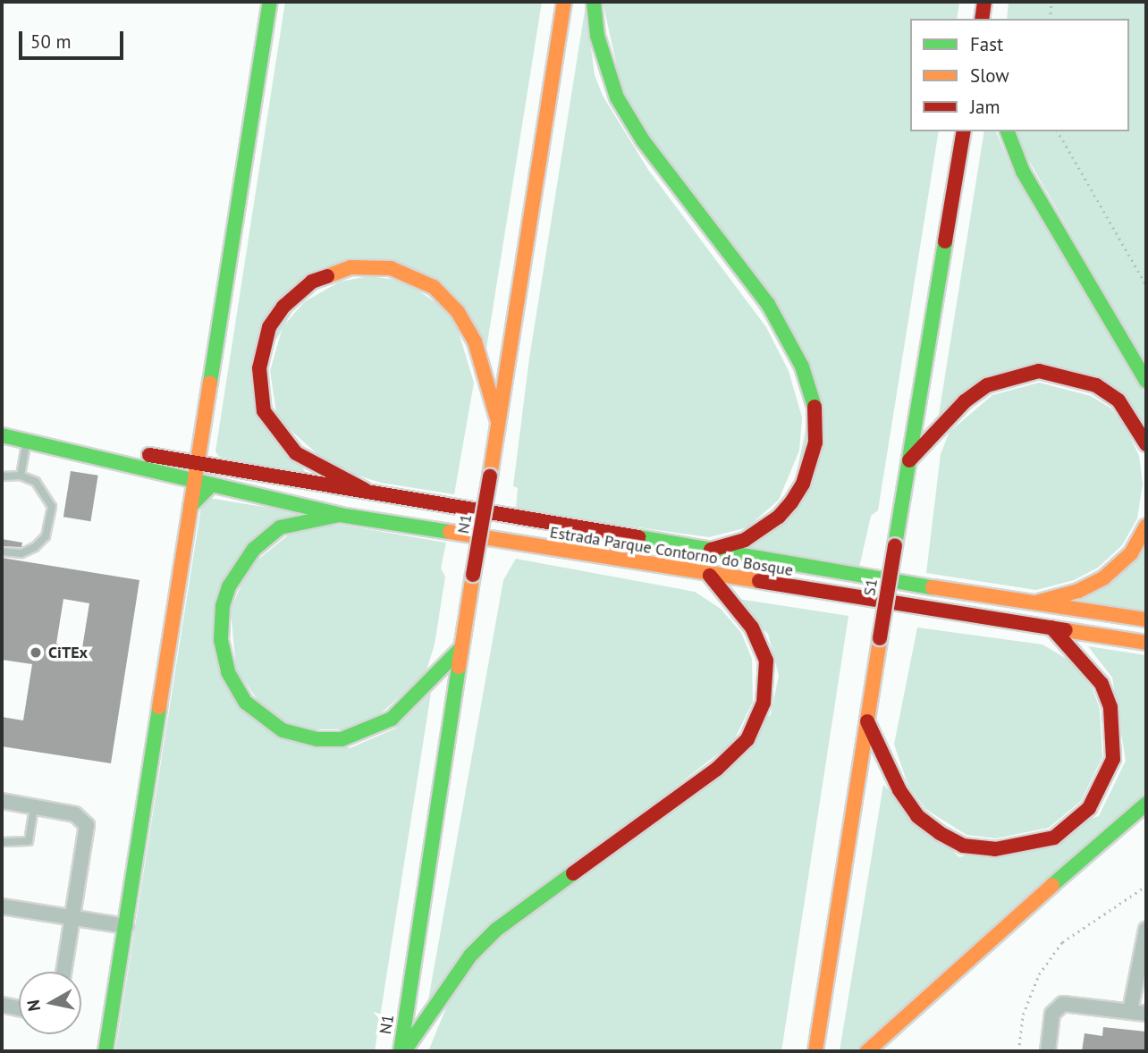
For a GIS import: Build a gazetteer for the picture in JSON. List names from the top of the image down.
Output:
{
  "streets": {
    "main road": ["N1", "Estrada Parque Contorno do Bosque", "S1"]
  },
  "places": ["CiTEx"],
  "legend": ["Fast", "Slow", "Jam"],
  "scale_bar": "50 m",
  "north": "left"
}
